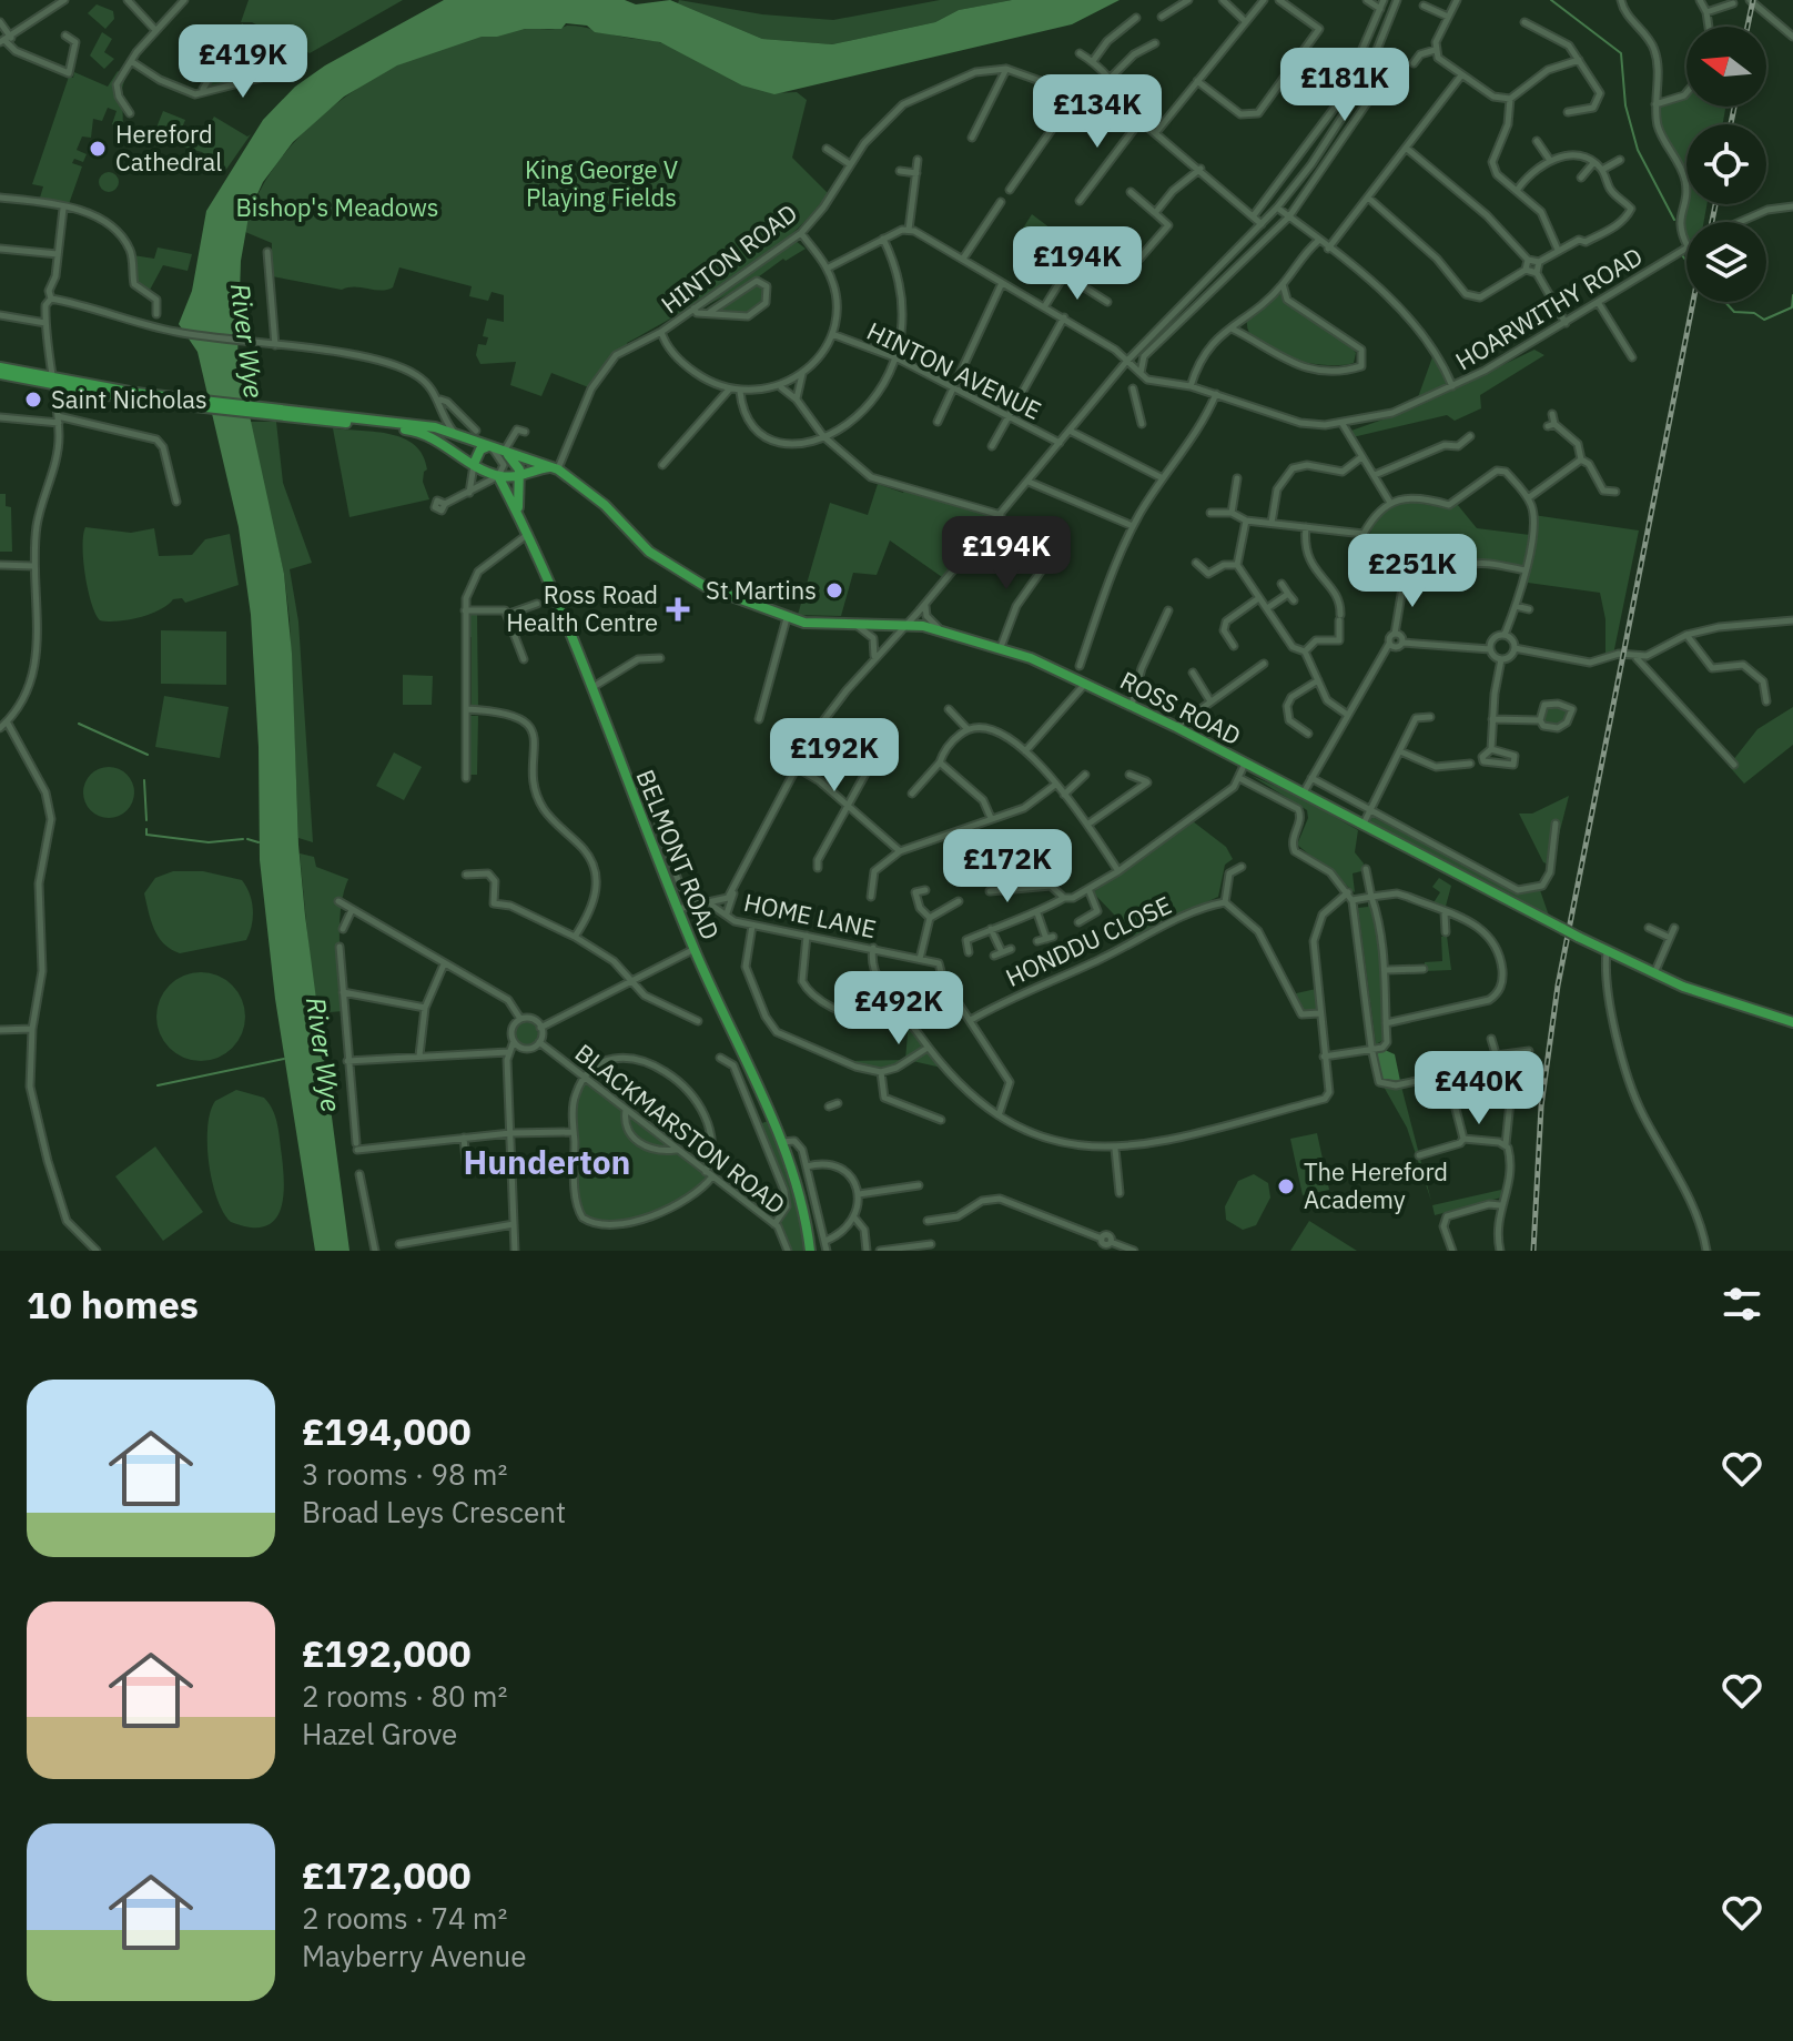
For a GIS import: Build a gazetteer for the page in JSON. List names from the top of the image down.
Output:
{
  "streets": {
    "highway": ["ROSS ROAD", "BELMONT ROAD"],
    "street": [
      "HINTON ROAD",
      "HOARWITHY ROAD",
      "HINTON AVENUE",
      "HOME LANE",
      "HONDDU CLOSE",
      "BLACKMARSTON ROAD"
    ]
  },
  "crossings": [
    ["HINTON ROAD", "ROSS ROAD"],
    ["HOARWITHY ROAD", "HOME LANE"],
    ["HINTON AVENUE", "HOME LANE"],
    ["ROSS ROAD", "HOME LANE"],
    ["HOME LANE", "HONDDU CLOSE"]
  ],
  "districts": ["Hunderton"],
  "water": ["River Wye"],
  "parks": ["King George V Playing Fields", "Bishop's Meadows"],
  "places": {
    "other": [
      "Hereford Cathedral",
      "Saint Nicholas",
      "St Martins",
      "The Hereford Academy"
    ],
    "health": ["Ross Road Health Centre"]
  },
  "north": "left",
  "page": {
    "price": [
      "£419K",
      "£181K",
      "£134K",
      "£194K",
      "£194K",
      "£251K",
      "£192K",
      "£172K",
      "£492K",
      "£440K"
    ],
    "heading": "10 homes",
    "list": [
      {
        "name": "£194,000",
        "note": "3 rooms · 98 m² · Broad Leys Crescent"
      },
      {
        "name": "£192,000",
        "note": "2 rooms · 80 m² · Hazel Grove"
      },
      {
        "name": "£172,000",
        "note": "2 rooms · 74 m² · Mayberry Avenue"
      }
    ]
  }
}
